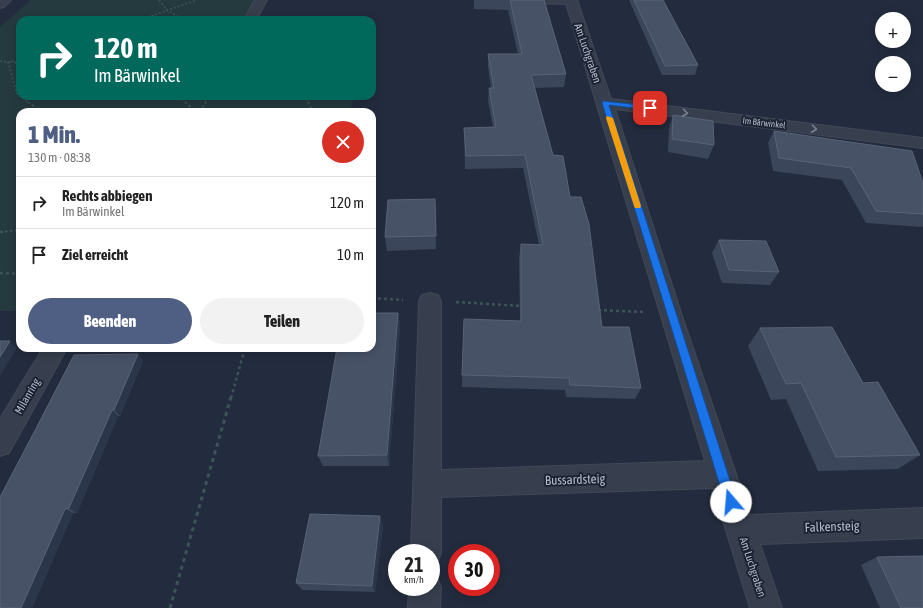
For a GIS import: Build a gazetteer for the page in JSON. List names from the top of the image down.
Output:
{
  "streets": {
    "street": [
      "Am Luchgraben",
      "Im Bärwinkel",
      "Milanring",
      "Bussardsteig",
      "Falkensteig"
    ]
  },
  "crossings": [
    ["Am Luchgraben", "Im Bärwinkel"],
    ["Am Luchgraben", "Bussardsteig"],
    ["Am Luchgraben", "Falkensteig"]
  ],
  "one_way": ["Im Bärwinkel"],
  "page": {
    "map_buttons": ["+", "−"],
    "turn": ["120 m", "Im Bärwinkel"],
    "heading": ["1 Min.", "130 m · 08:38"],
    "list": [
      {
        "name": "Rechts abbiegen",
        "note": "Im Bärwinkel",
        "value": "120 m"
      },
      {
        "name": "Ziel erreicht",
        "value": "10 m"
      }
    ],
    "buttons": ["Beenden", "Teilen"],
    "speed": "21 km/h",
    "limit": "30"
  }
}
